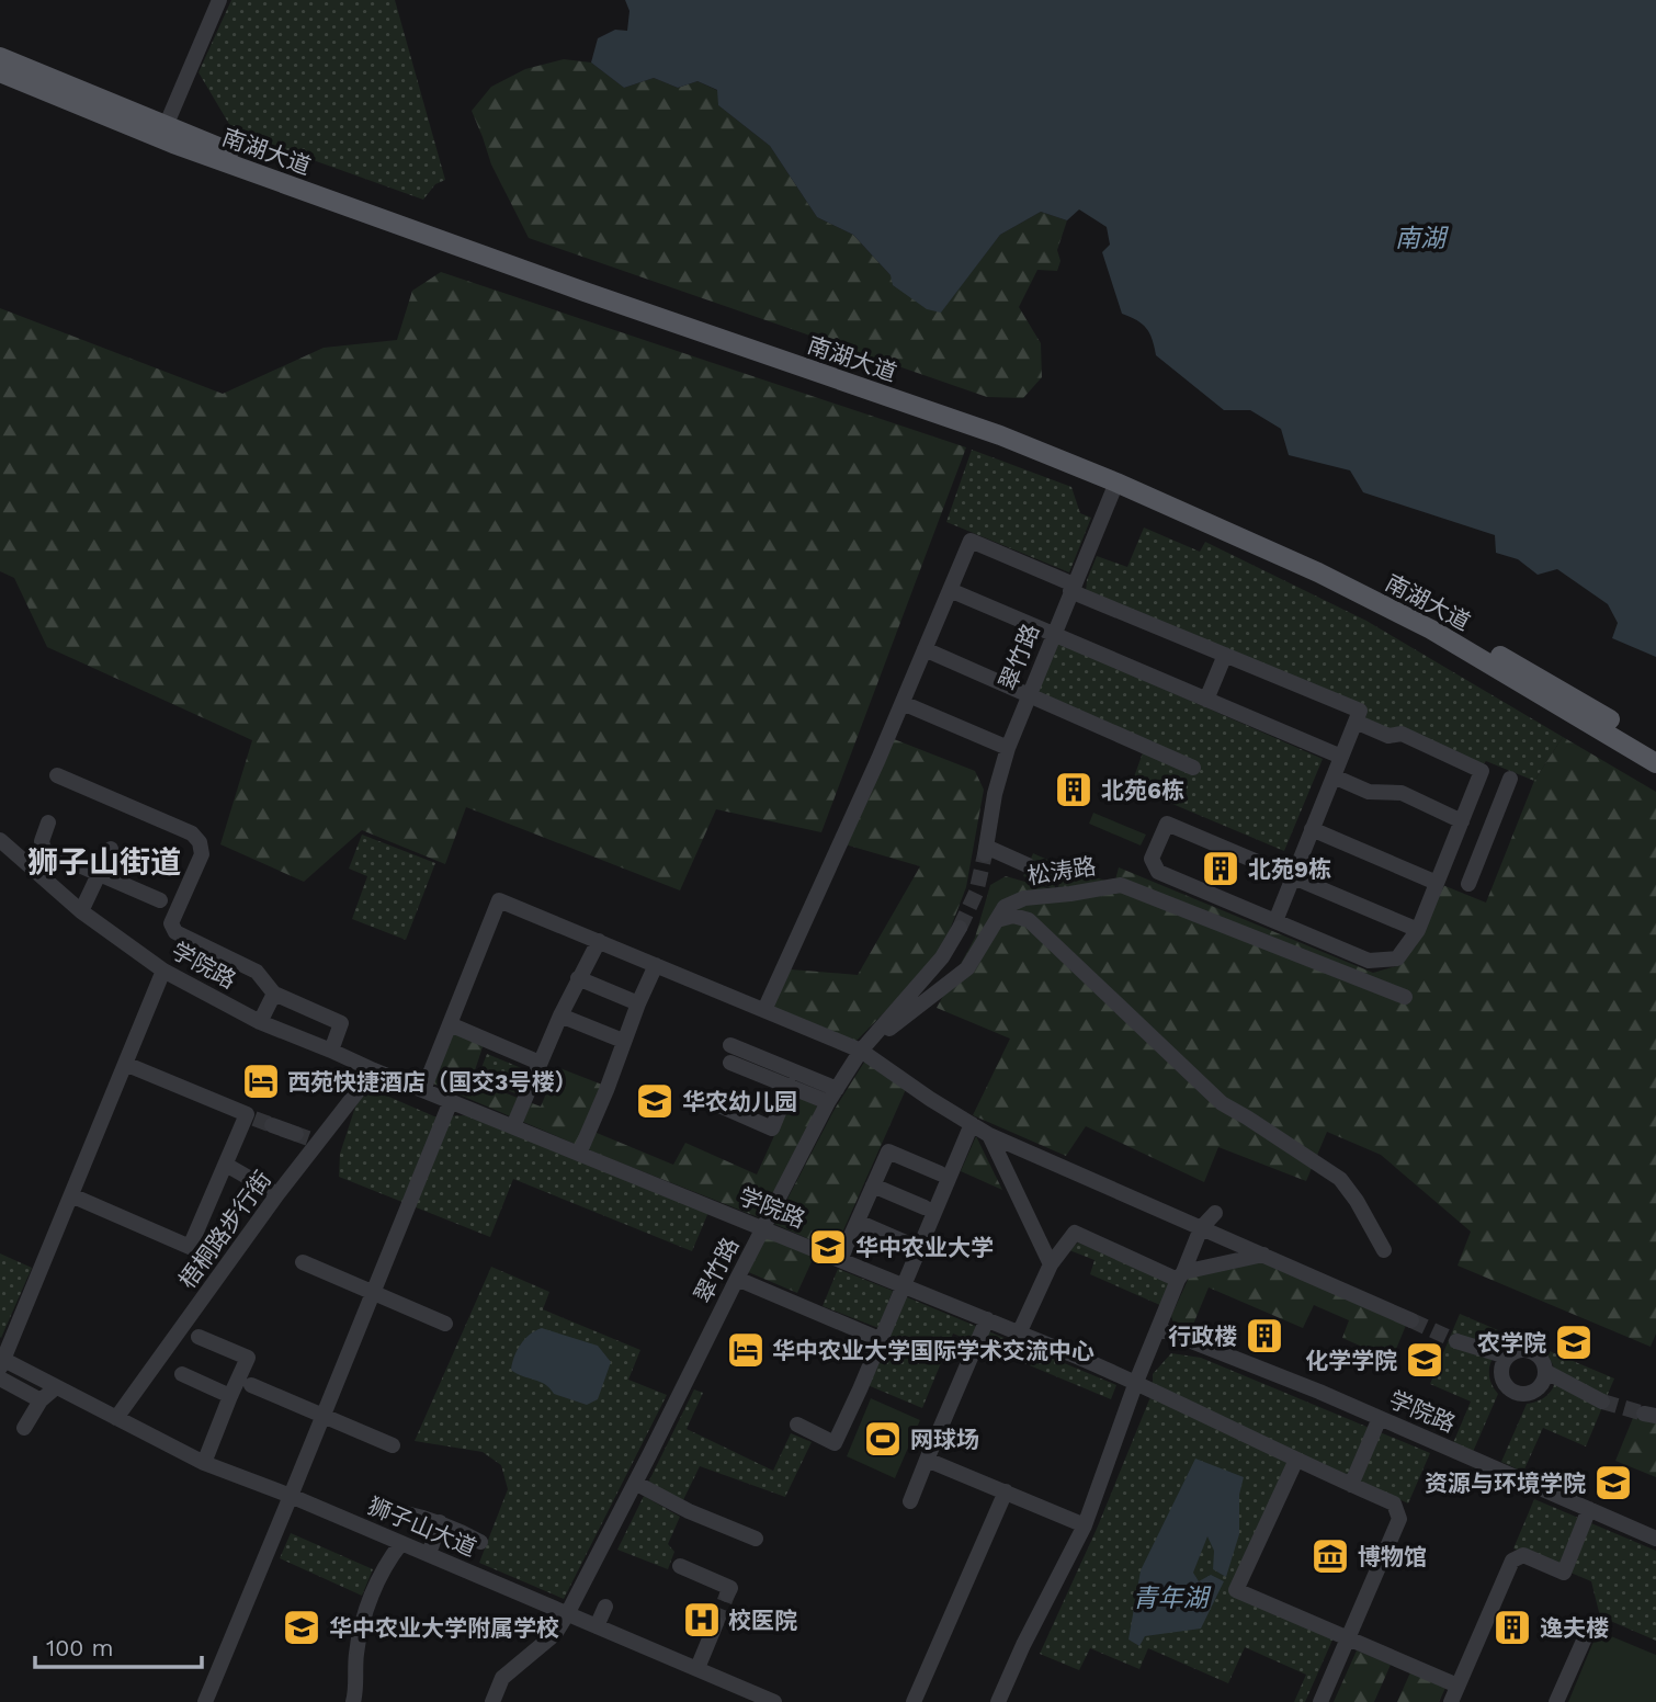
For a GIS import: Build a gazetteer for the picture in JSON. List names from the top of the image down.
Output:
{
  "streets": {
    "main road": ["南湖大道"],
    "street": [
      "翠竹路",
      "松涛路",
      "学院路",
      "梧桐路步行街",
      "狮子山大道"
    ]
  },
  "crossings": [
    ["南湖大道", "翠竹路"],
    ["翠竹路", "松涛路"],
    ["翠竹路", "学院路"],
    ["翠竹路", "狮子山大道"],
    ["学院路", "梧桐路步行街"],
    ["梧桐路步行街", "狮子山大道"]
  ],
  "districts": ["狮子山街道"],
  "water": ["南湖", "青年湖"],
  "places": {
    "building": [
      "北苑6栋",
      "北苑9栋",
      "行政楼",
      "逸夫楼"
    ],
    "hotel": ["西苑快捷酒店（国交3号楼）", "华中农业大学国际学术交流中心"],
    "school or university": [
      "华农幼儿园",
      "华中农业大学",
      "农学院",
      "化学学院",
      "资源与环境学院",
      "华中农业大学附属学校"
    ],
    "sports": ["网球场"],
    "museum": ["博物馆"],
    "hospital": ["校医院"]
  },
  "scale_bar": "100 m"
}
